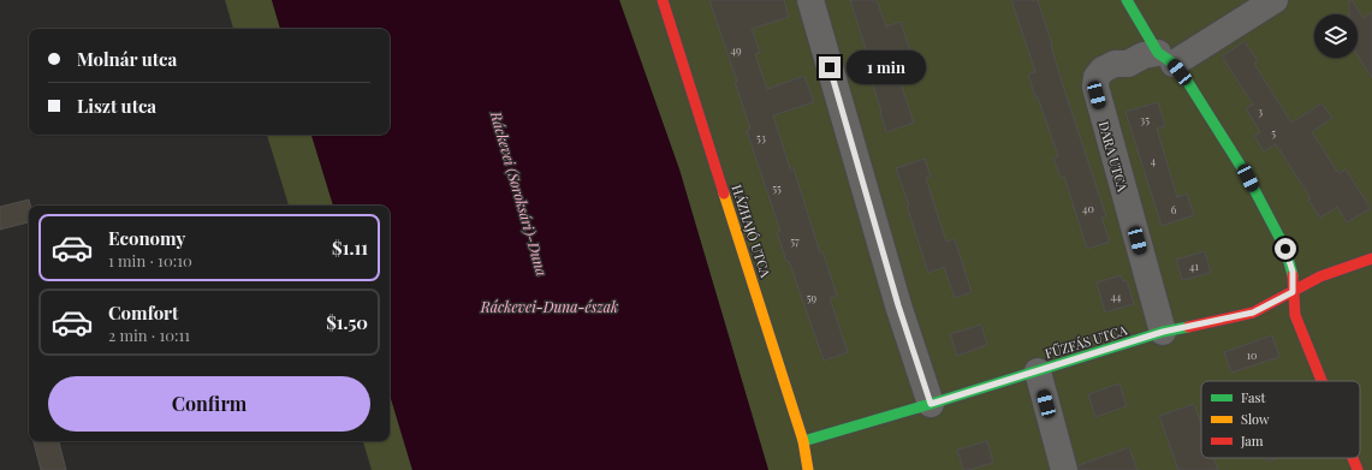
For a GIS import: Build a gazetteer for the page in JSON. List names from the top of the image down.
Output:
{
  "streets": {
    "street": ["DARA UTCA", "HÁZHAJÓ UTCA", "FŰZFÁS UTCA"]
  },
  "crossings": [
    ["DARA UTCA", "FŰZFÁS UTCA"],
    ["HÁZHAJÓ UTCA", "FŰZFÁS UTCA"]
  ],
  "water": ["Ráckevei (Soroksári)-Duna", "Ráckevei-Duna-észak"],
  "house_numbers": [
    "49",
    "3",
    "35",
    "5",
    "53",
    "4",
    "55",
    "40",
    "6",
    "57",
    "41",
    "44",
    "59",
    "10"
  ],
  "legend": ["Fast", "Slow", "Jam"],
  "page": {
    "banner": ["Molnár utca", "Liszt utca"],
    "bubble": "1 min",
    "list": [
      {
        "name": "Economy",
        "note": "1 min · 10:10",
        "value": "$1.11"
      },
      {
        "name": "Comfort",
        "note": "2 min · 10:11",
        "value": "$1.50"
      }
    ],
    "buttons": "Confirm"
  }
}
